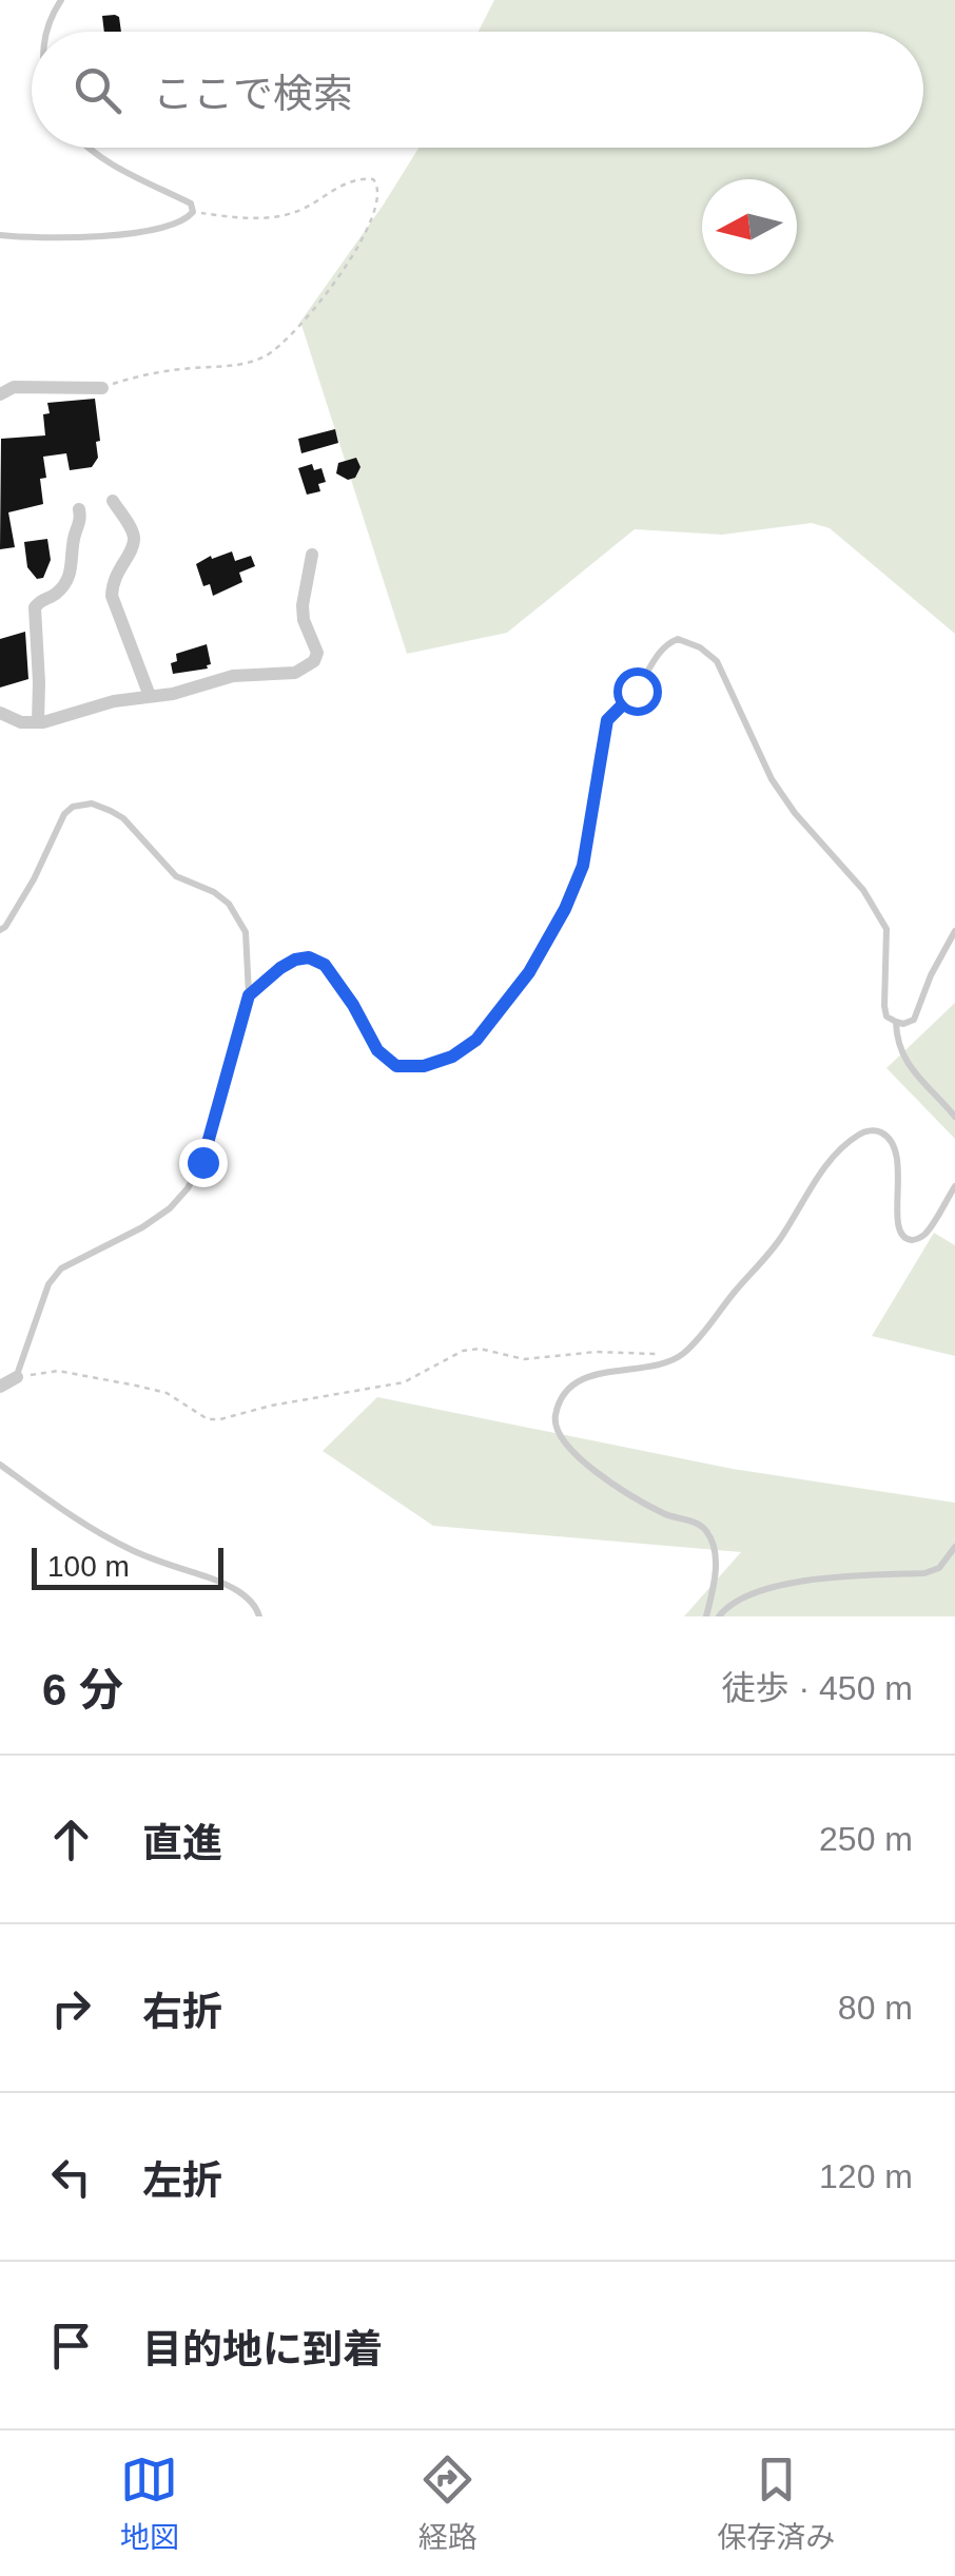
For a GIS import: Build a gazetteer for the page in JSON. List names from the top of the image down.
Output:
{
  "scale_bar": "100 m",
  "north": "left",
  "page": {
    "search": "ここで検索",
    "scale": "100 m",
    "heading": ["6 分", "徒歩 · 450 m"],
    "list": [
      ["直進", "250 m"],
      ["右折", "80 m"],
      ["左折", "120 m"],
      "目的地に到着"
    ],
    "nav": ["地図", "経路", "保存済み"]
  }
}
